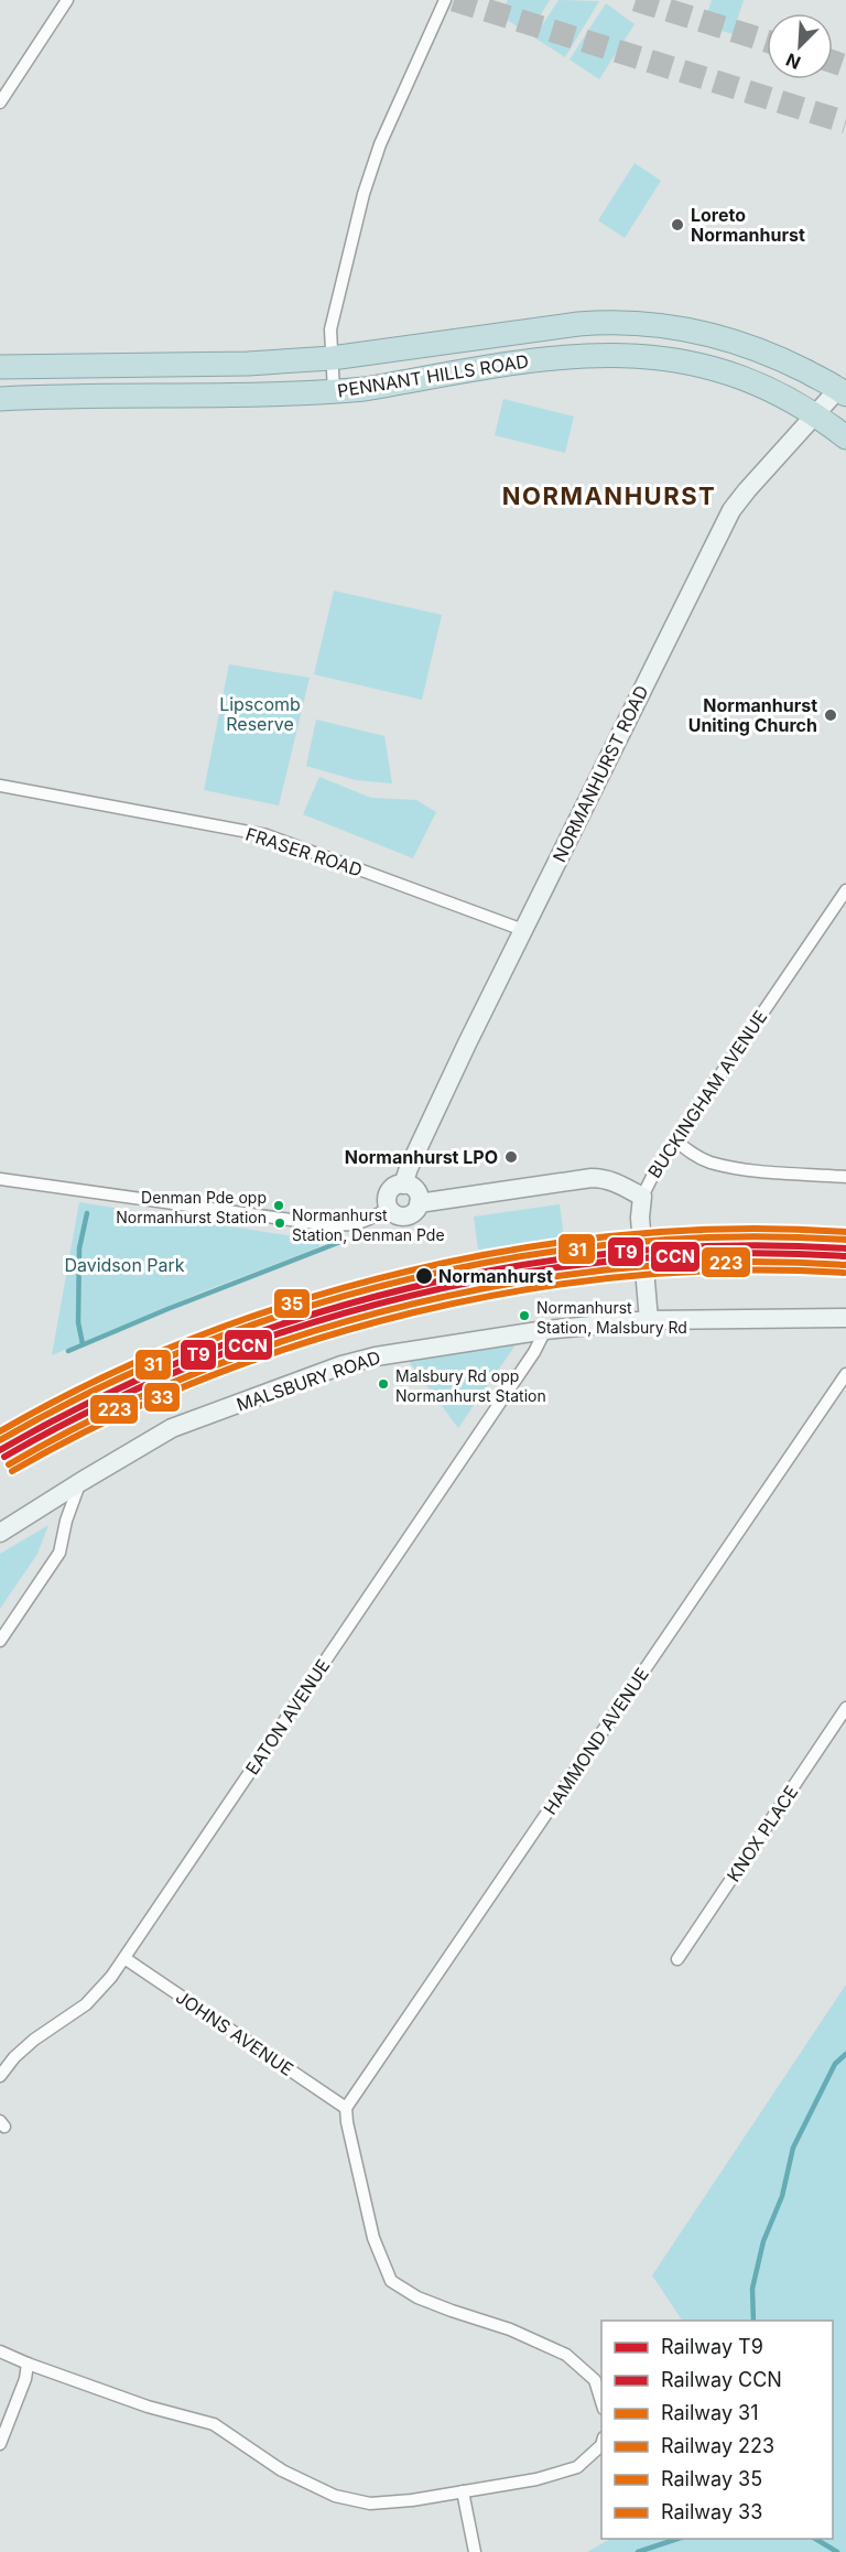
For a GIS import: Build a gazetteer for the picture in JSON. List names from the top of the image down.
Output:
{
  "streets": {
    "highway": ["PENNANT HILLS ROAD"],
    "street": [
      "NORMANHURST ROAD",
      "FRASER ROAD",
      "BUCKINGHAM AVENUE",
      "MALSBURY ROAD",
      "EATON AVENUE",
      "HAMMOND AVENUE",
      "KNOX PLACE",
      "JOHNS AVENUE"
    ]
  },
  "crossings": [
    ["PENNANT HILLS ROAD", "NORMANHURST ROAD"],
    ["NORMANHURST ROAD", "FRASER ROAD"],
    ["BUCKINGHAM AVENUE", "MALSBURY ROAD"],
    ["MALSBURY ROAD", "EATON AVENUE"],
    ["EATON AVENUE", "JOHNS AVENUE"],
    ["HAMMOND AVENUE", "JOHNS AVENUE"]
  ],
  "districts": ["NORMANHURST"],
  "parks": ["Lipscomb Reserve", "Davidson Park"],
  "places": [
    "Loreto Normanhurst",
    "Normanhurst Uniting Church",
    "Normanhurst LPO",
    "Denman Pde opp Normanhurst Station",
    "Normanhurst Station, Denman Pde",
    "Normanhurst",
    "Normanhurst Station, Malsbury Rd",
    "Malsbury Rd opp Normanhurst Station"
  ],
  "lines": [
    "rail line 35",
    "rail line 31",
    "rail line T9",
    "rail line CCN",
    "rail line 223",
    "rail line 33"
  ],
  "legend": [
    "Railway T9",
    "Railway CCN",
    "Railway 31",
    "Railway 223",
    "Railway 35",
    "Railway 33"
  ],
  "north": "bottom left"
}
